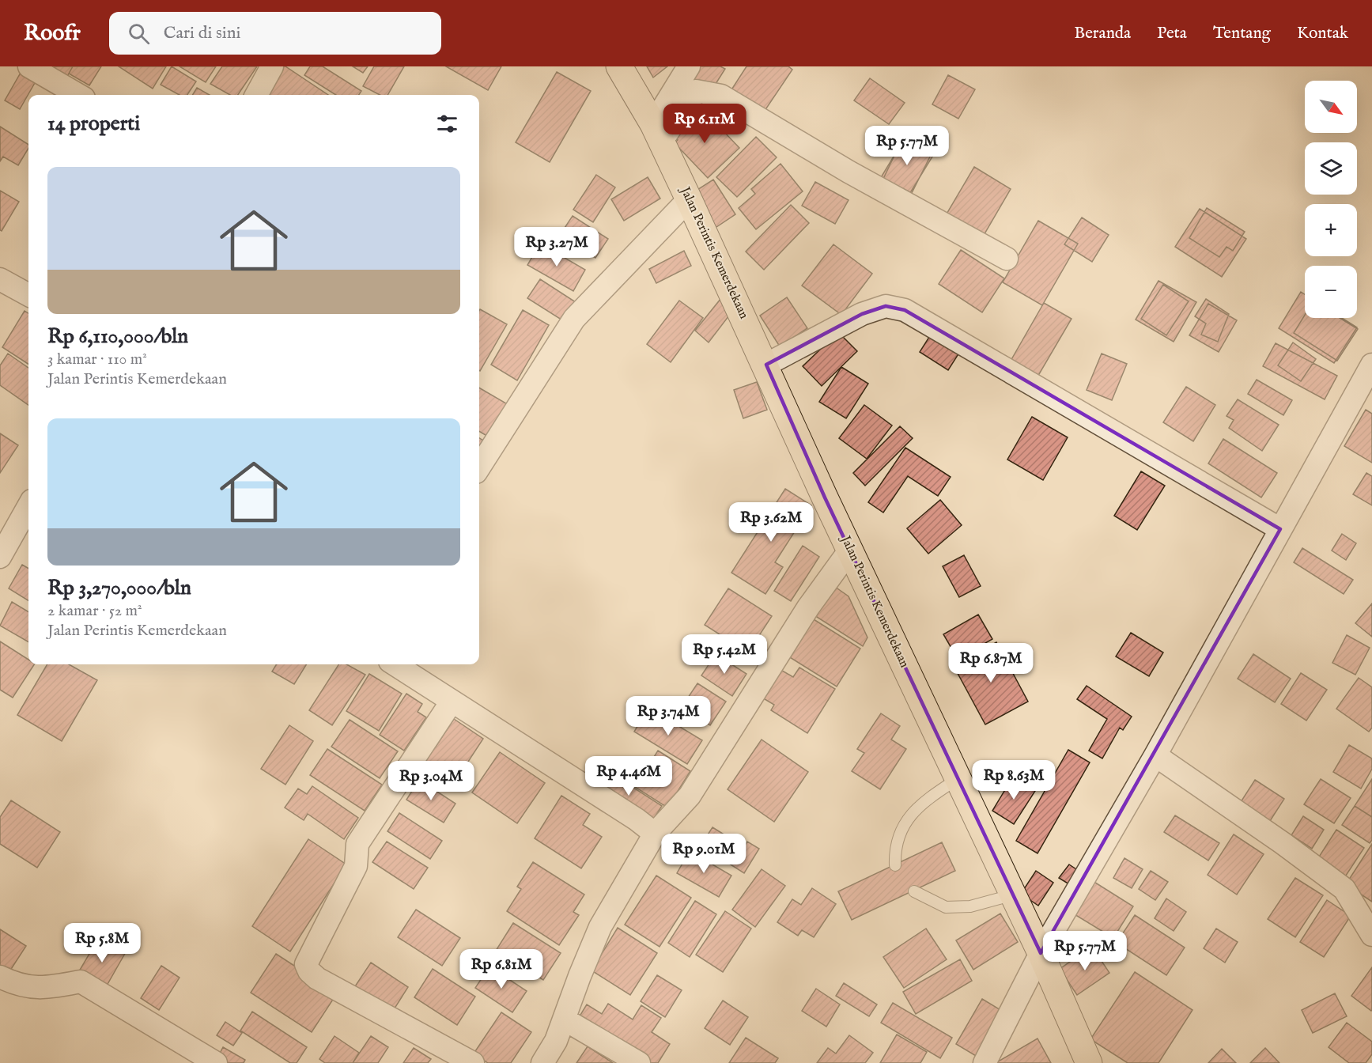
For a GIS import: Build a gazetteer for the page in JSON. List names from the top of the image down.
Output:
{
  "streets": {
    "main road": ["Jalan Perintis Kemerdekaan"]
  },
  "north": "bottom right",
  "page": {
    "header": "Roofr",
    "search": "Cari di sini",
    "nav": [
      "Beranda",
      "Peta",
      "Tentang",
      "Kontak"
    ],
    "map_buttons": ["+", "−"],
    "heading": "14 properti",
    "price": [
      "Rp 6.11M",
      "Rp 5.77M",
      "Rp 3.27M",
      "Rp 3.62M",
      "Rp 5.42M",
      "Rp 6.87M",
      "Rp 3.74M",
      "Rp 4.46M",
      "Rp 8.63M",
      "Rp 3.04M",
      "Rp 9.01M",
      "Rp 5.8M",
      "Rp 5.77M",
      "Rp 6.81M"
    ],
    "list": [
      {
        "name": "Rp 6,110,000/bln",
        "note": "3 kamar · 110 m² · Jalan Perintis Kemerdekaan"
      },
      {
        "name": "Rp 3,270,000/bln",
        "note": "2 kamar · 52 m² · Jalan Perintis Kemerdekaan"
      }
    ]
  }
}
